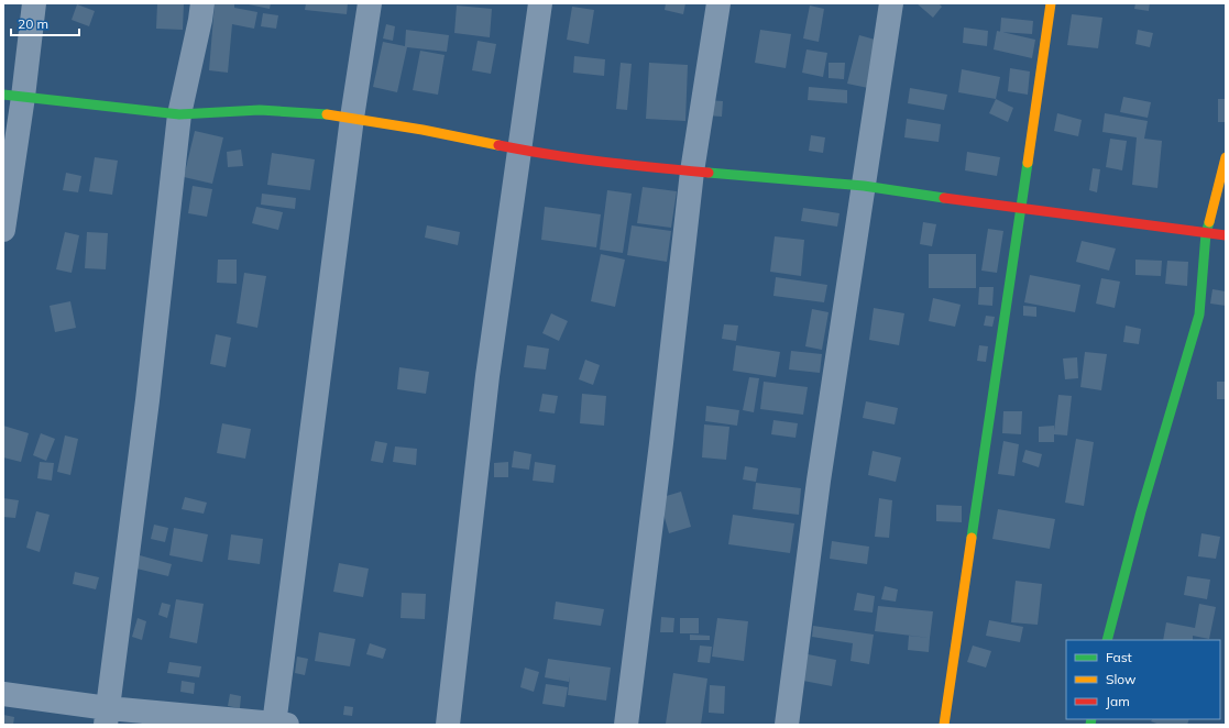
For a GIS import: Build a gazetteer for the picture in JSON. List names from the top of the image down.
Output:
{
  "legend": ["Fast", "Slow", "Jam"],
  "scale_bar": "20 m"
}
